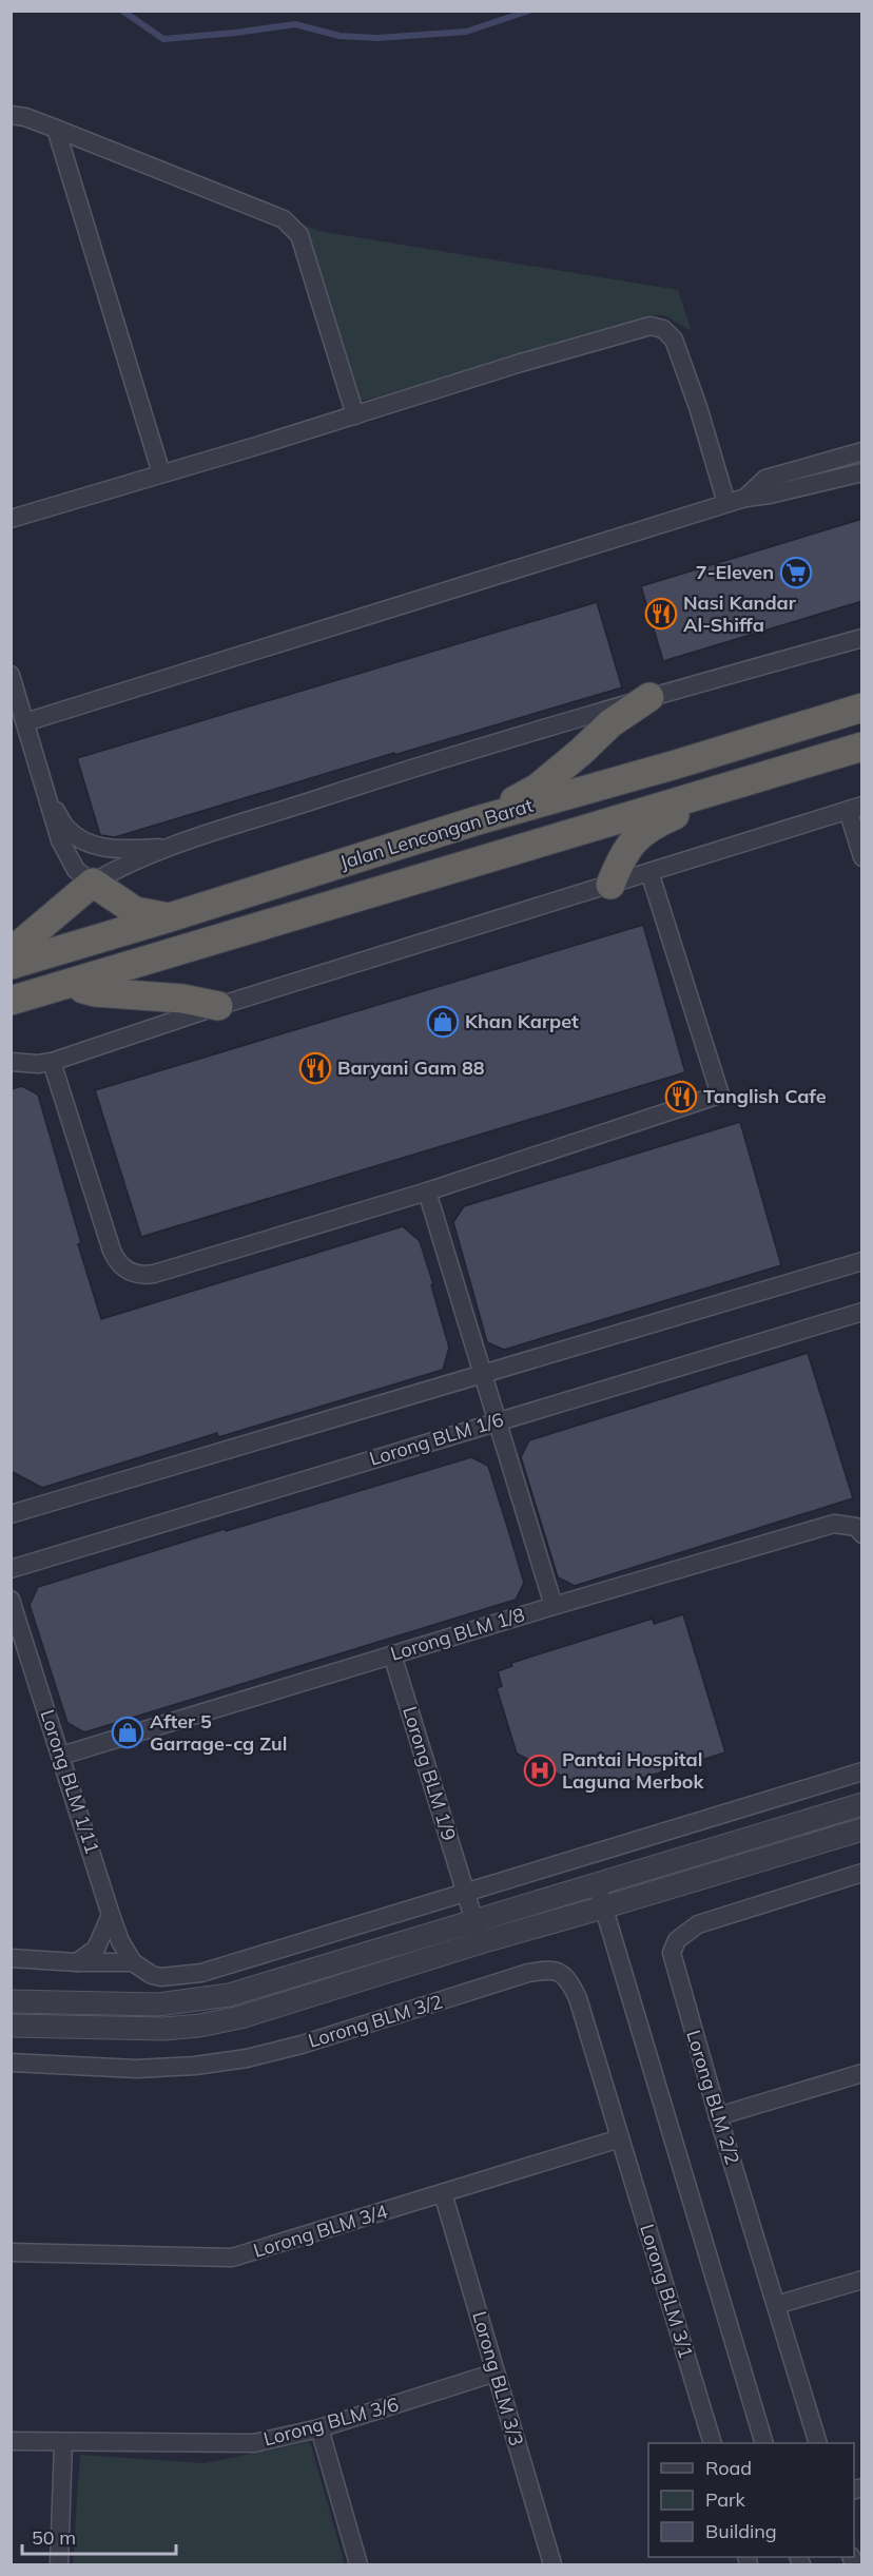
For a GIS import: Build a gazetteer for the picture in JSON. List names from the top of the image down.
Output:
{
  "streets": {
    "highway": ["Jalan Lencongan Barat"],
    "street": [
      "Lorong BLM 1/6",
      "Lorong BLM 1/8",
      "Lorong BLM 1/9",
      "Lorong BLM 1/11",
      "Lorong BLM 3/2",
      "Lorong BLM 2/2",
      "Lorong BLM 3/4",
      "Lorong BLM 3/1",
      "Lorong BLM 3/3",
      "Lorong BLM 3/6"
    ]
  },
  "crossings": [
    ["Lorong BLM 1/8", "Lorong BLM 1/9"],
    ["Lorong BLM 1/8", "Lorong BLM 1/11"],
    ["Lorong BLM 3/2", "Lorong BLM 3/4"],
    ["Lorong BLM 3/2", "Lorong BLM 3/1"],
    ["Lorong BLM 3/4", "Lorong BLM 3/1"],
    ["Lorong BLM 3/4", "Lorong BLM 3/3"],
    ["Lorong BLM 3/3", "Lorong BLM 3/6"]
  ],
  "places": {
    "supermarket": ["7-Eleven"],
    "restaurant": ["Nasi Kandar Al-Shiffa", "Baryani Gam 88", "Tanglish Cafe"],
    "shop": ["Khan Karpet", "After 5 Garrage-cg Zul"],
    "hospital": ["Pantai Hospital Laguna Merbok"]
  },
  "legend": ["Road", "Park", "Building"],
  "scale_bar": "50 m"
}
